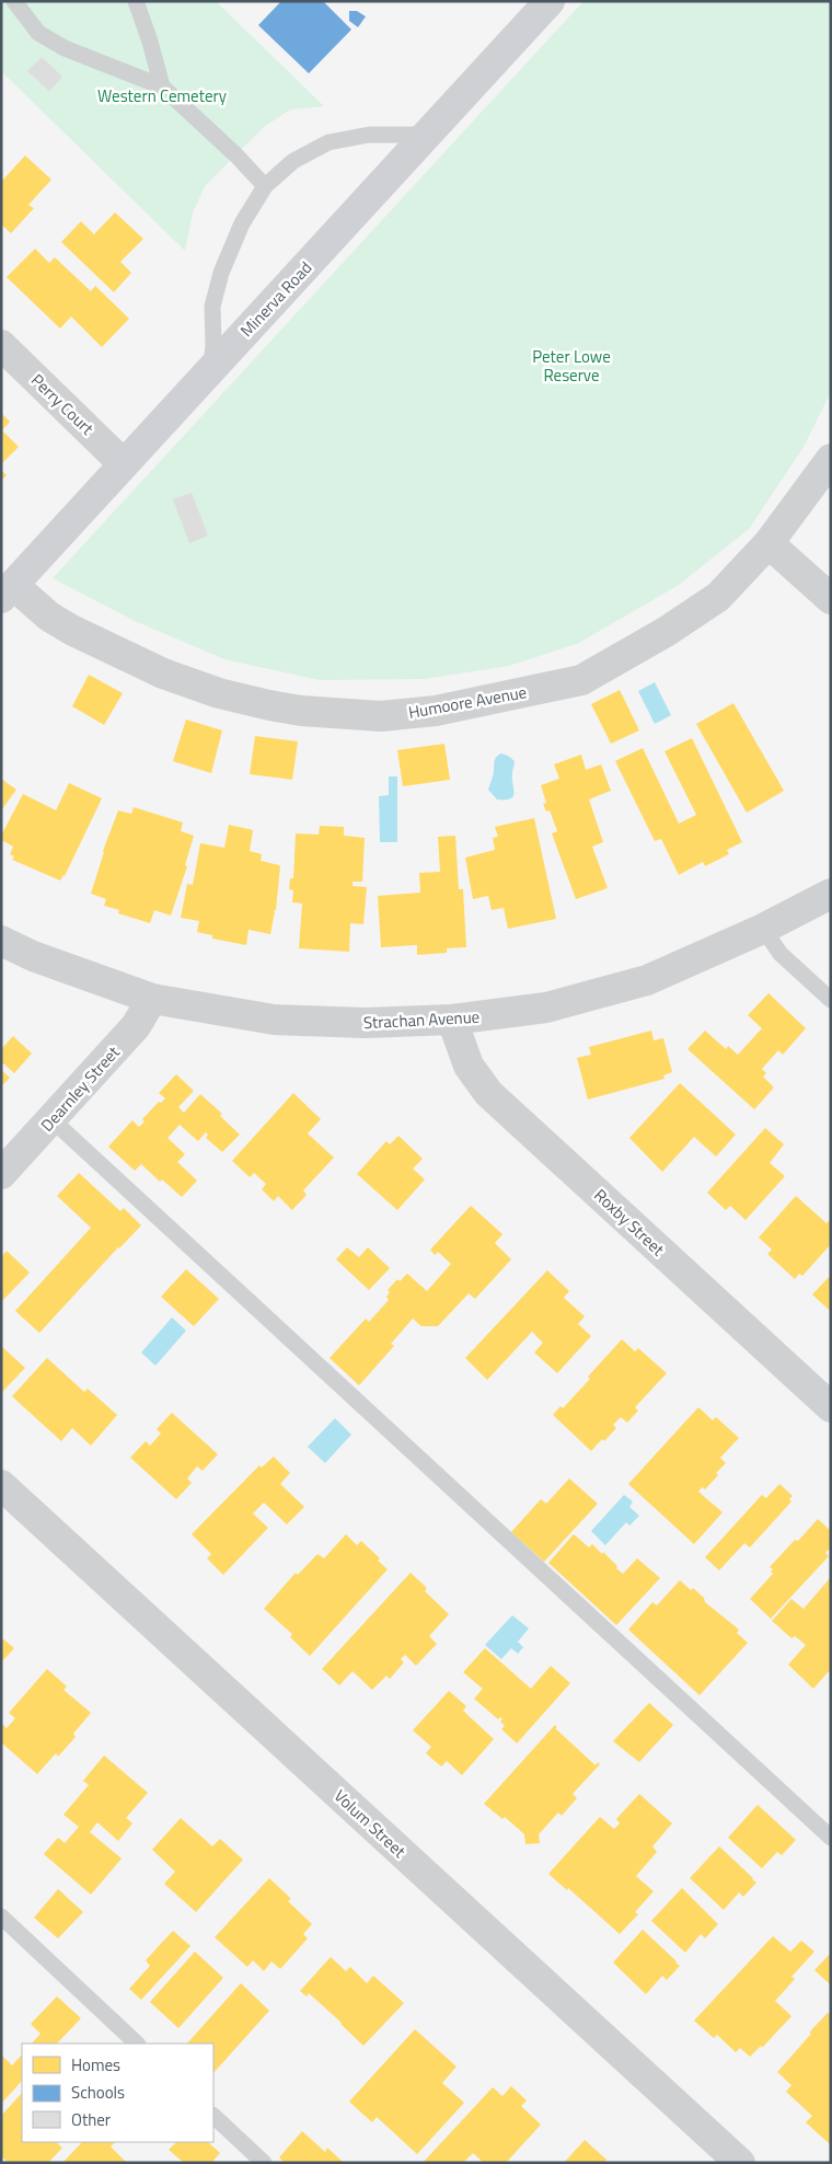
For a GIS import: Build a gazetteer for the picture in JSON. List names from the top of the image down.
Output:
{
  "streets": {
    "street": [
      "Minerva Road",
      "Perry Court",
      "Humoore Avenue",
      "Strachan Avenue",
      "Dearnley Street",
      "Roxby Street",
      "Volum Street"
    ]
  },
  "crossings": [
    ["Minerva Road", "Perry Court"],
    ["Minerva Road", "Humoore Avenue"],
    ["Strachan Avenue", "Dearnley Street"],
    ["Strachan Avenue", "Roxby Street"]
  ],
  "parks": ["Western Cemetery", "Peter Lowe Reserve"],
  "legend": ["Homes", "Schools", "Other"]
}
